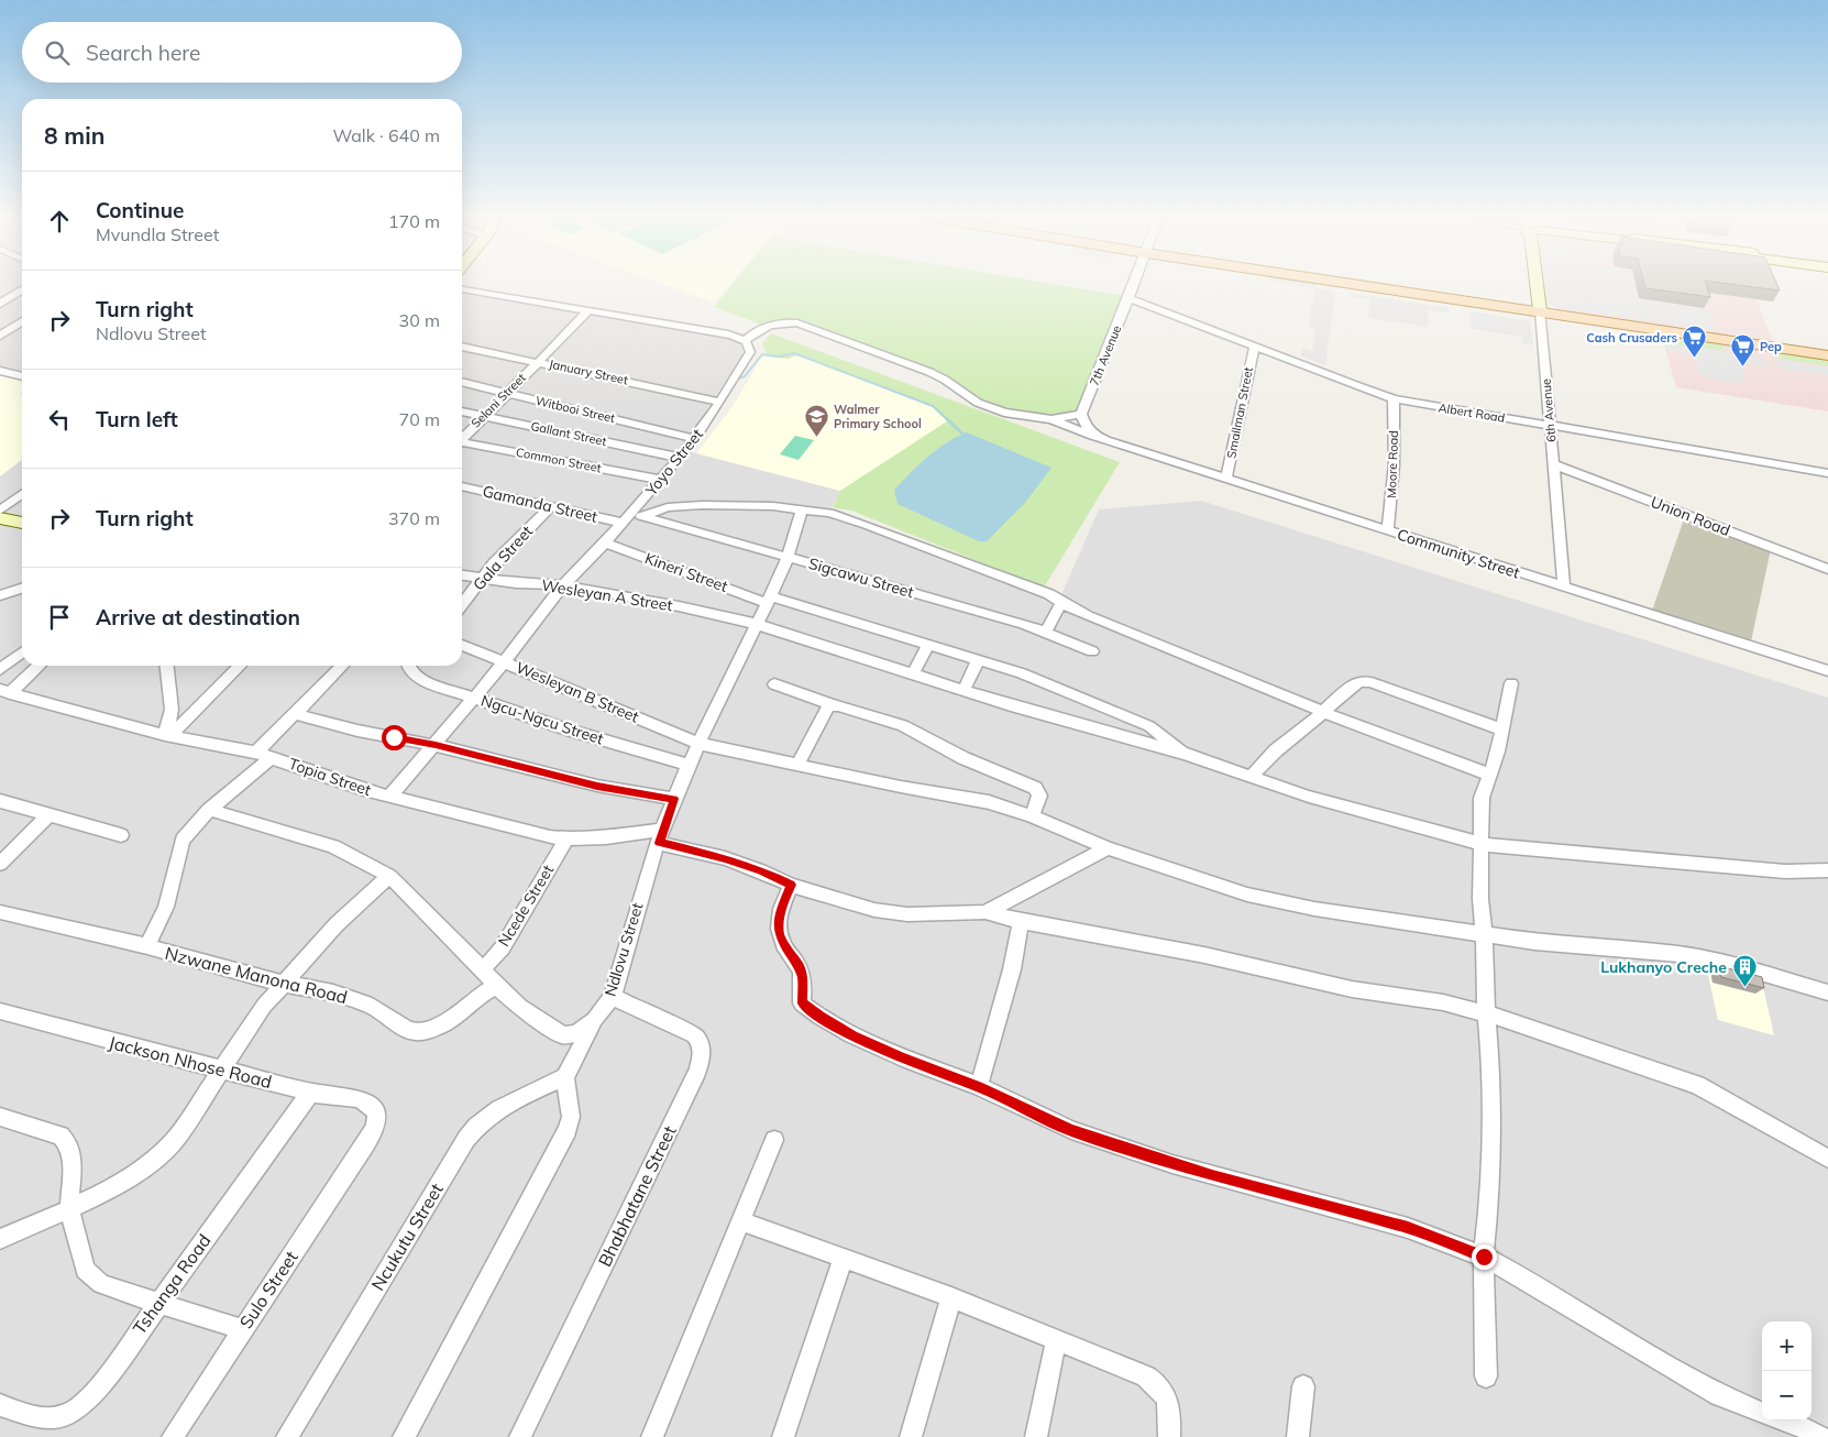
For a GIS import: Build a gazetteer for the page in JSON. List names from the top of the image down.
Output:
{
  "streets": {
    "street": [
      "7th Avenue",
      "January Street",
      "Selani Street",
      "Witbooi Street",
      "6th Avenue",
      "Smallman Street",
      "Albert Road",
      "Gallant Street",
      "Common Street",
      "Yoyo Street",
      "Moore Road",
      "Gamanda Street",
      "Union Road",
      "Community Street",
      "Gala Street",
      "Kineri Street",
      "Sigcawu Street",
      "Wesleyan A Street",
      "Wesleyan B Street",
      "Ngcu-Ngcu Street",
      "Topia Street",
      "Ncede Street",
      "Ndlovu Street",
      "Nzwane Manona Road",
      "Jackson Nhose Road",
      "Bhabhatane Street",
      "Ncukutu Street",
      "Tshanga Road",
      "Sulo Street"
    ]
  },
  "crossings": [
    ["7th Avenue", "Albert Road"],
    ["January Street", "Selani Street"],
    ["January Street", "Yoyo Street"],
    ["Selani Street", "Witbooi Street"],
    ["Selani Street", "Gallant Street"],
    ["Witbooi Street", "Yoyo Street"],
    ["6th Avenue", "Albert Road"],
    ["6th Avenue", "Union Road"],
    ["6th Avenue", "Community Street"],
    ["Smallman Street", "Albert Road"],
    ["Smallman Street", "Community Street"],
    ["Albert Road", "Moore Road"],
    ["Gallant Street", "Yoyo Street"],
    ["Common Street", "Yoyo Street"],
    ["Yoyo Street", "Gamanda Street"],
    ["Yoyo Street", "Kineri Street"],
    ["Yoyo Street", "Sigcawu Street"],
    ["Yoyo Street", "Wesleyan A Street"],
    ["Yoyo Street", "Wesleyan B Street"],
    ["Yoyo Street", "Ngcu-Ngcu Street"],
    ["Yoyo Street", "Topia Street"],
    ["Moore Road", "Community Street"],
    ["Gamanda Street", "Gala Street"],
    ["Gamanda Street", "Sigcawu Street"],
    ["Gala Street", "Wesleyan A Street"],
    ["Kineri Street", "Wesleyan A Street"],
    ["Kineri Street", "Ndlovu Street"],
    ["Sigcawu Street", "Ndlovu Street"],
    ["Wesleyan A Street", "Ndlovu Street"],
    ["Wesleyan B Street", "Ndlovu Street"],
    ["Ngcu-Ngcu Street", "Ndlovu Street"],
    ["Topia Street", "Ncede Street"],
    ["Topia Street", "Ndlovu Street"],
    ["Ncede Street", "Ndlovu Street"],
    ["Ndlovu Street", "Nzwane Manona Road"],
    ["Ndlovu Street", "Bhabhatane Street"],
    ["Jackson Nhose Road", "Tshanga Road"],
    ["Jackson Nhose Road", "Sulo Street"]
  ],
  "places": {
    "supermarket": ["Cash Crusaders", "Pep"],
    "school or university": ["Walmer Primary School"],
    "building": ["Lukhanyo Creche"]
  },
  "page": {
    "search": "Search here",
    "heading": ["8 min", "Walk · 640 m"],
    "list": [
      ["Continue", "Mvundla Street", "170 m"],
      ["Turn right", "Ndlovu Street", "30 m"],
      ["Turn left", "70 m"],
      ["Turn right", "370 m"],
      "Arrive at destination"
    ],
    "map_buttons": ["+", "−"]
  }
}
